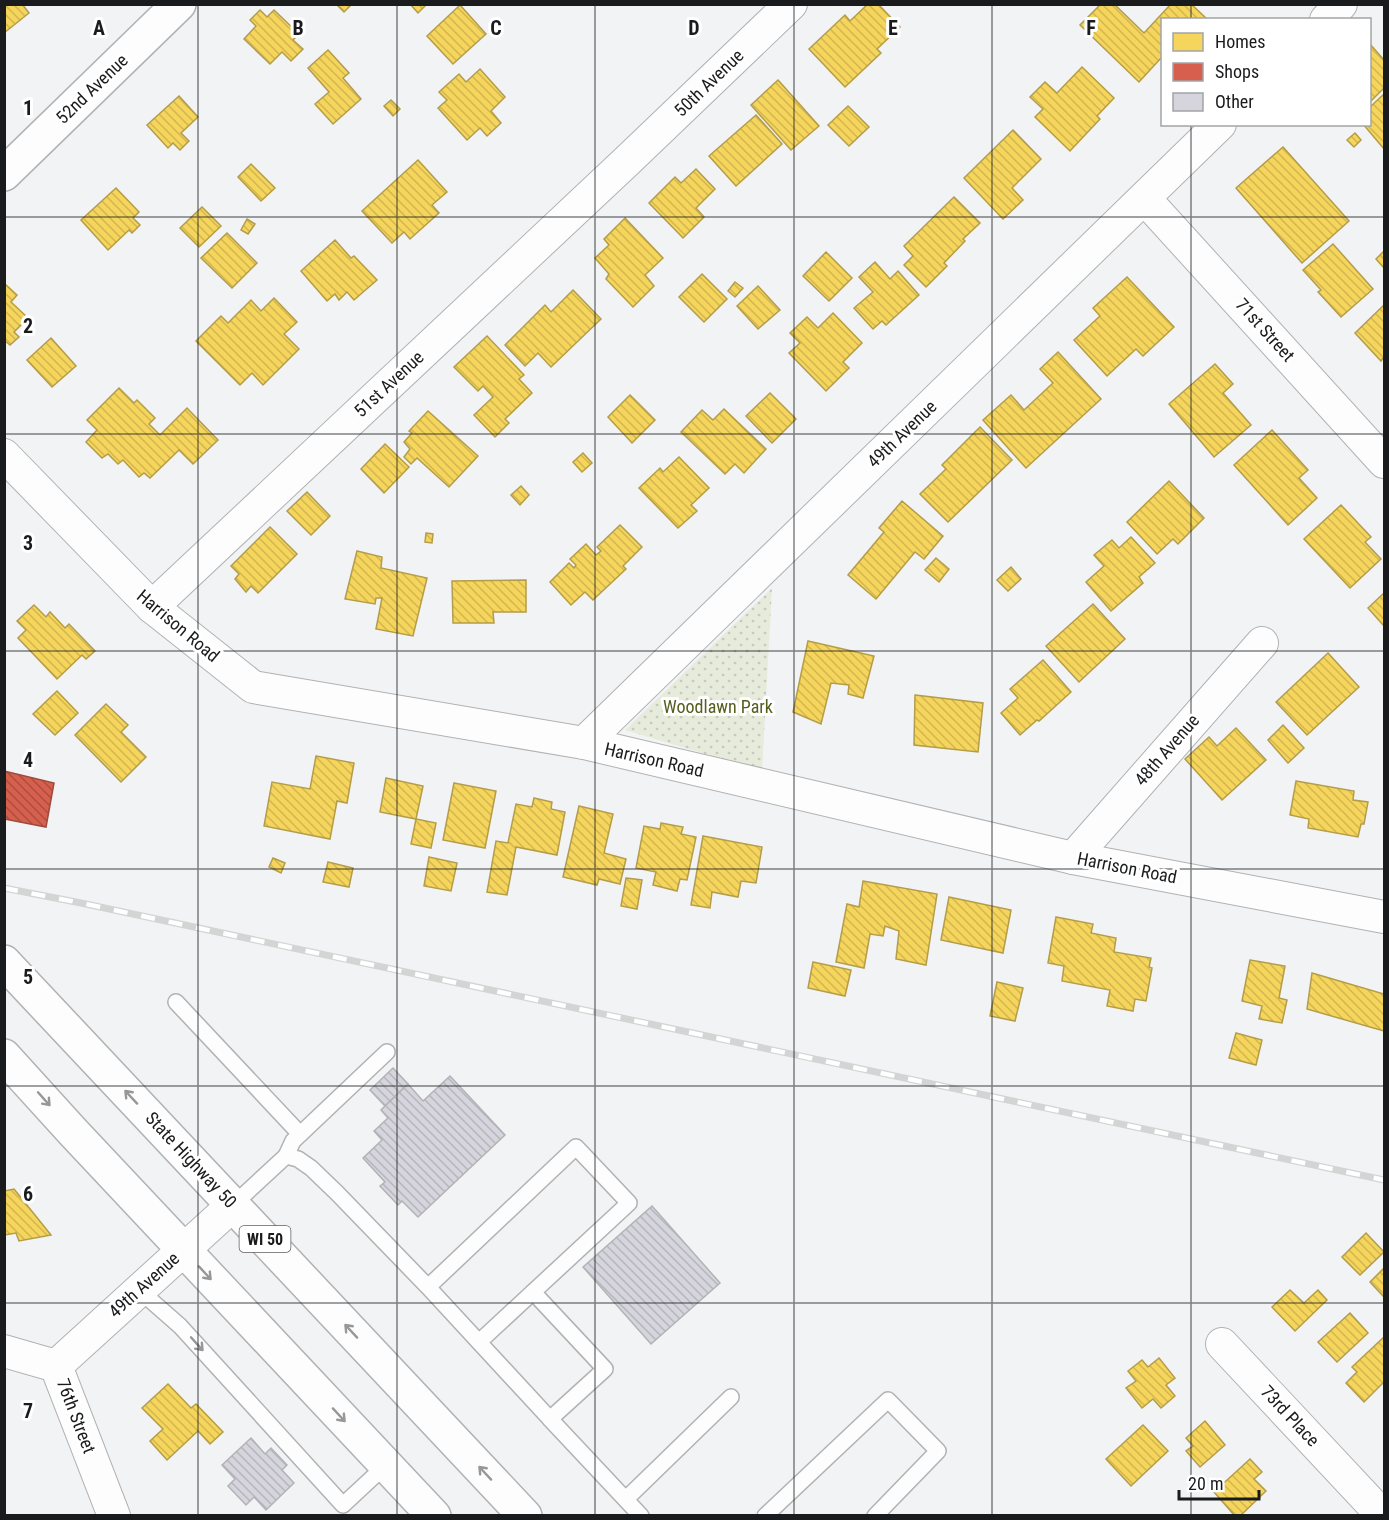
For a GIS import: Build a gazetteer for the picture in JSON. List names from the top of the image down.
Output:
{
  "streets": {
    "main road": ["52nd Avenue", "State Highway 50", "WI 50"],
    "street": [
      "50th Avenue",
      "71st Street",
      "51st Avenue",
      "49th Avenue",
      "Harrison Road",
      "48th Avenue",
      "76th Street",
      "73rd Place"
    ]
  },
  "crossings": [
    ["50th Avenue", "51st Avenue"],
    ["71st Street", "49th Avenue"],
    ["51st Avenue", "Harrison Road"],
    ["49th Avenue", "Harrison Road"],
    ["49th Avenue", "State Highway 50"],
    ["49th Avenue", "76th Street"],
    ["Harrison Road", "48th Avenue"]
  ],
  "parks": ["Woodlawn Park"],
  "legend": ["Homes", "Shops", "Other"],
  "scale_bar": "20 m",
  "grid": {
    "columns": [
      "A",
      "B",
      "C",
      "D",
      "E",
      "F"
    ],
    "rows": [
      "1",
      "2",
      "3",
      "4",
      "5",
      "6",
      "7"
    ]
  }
}
